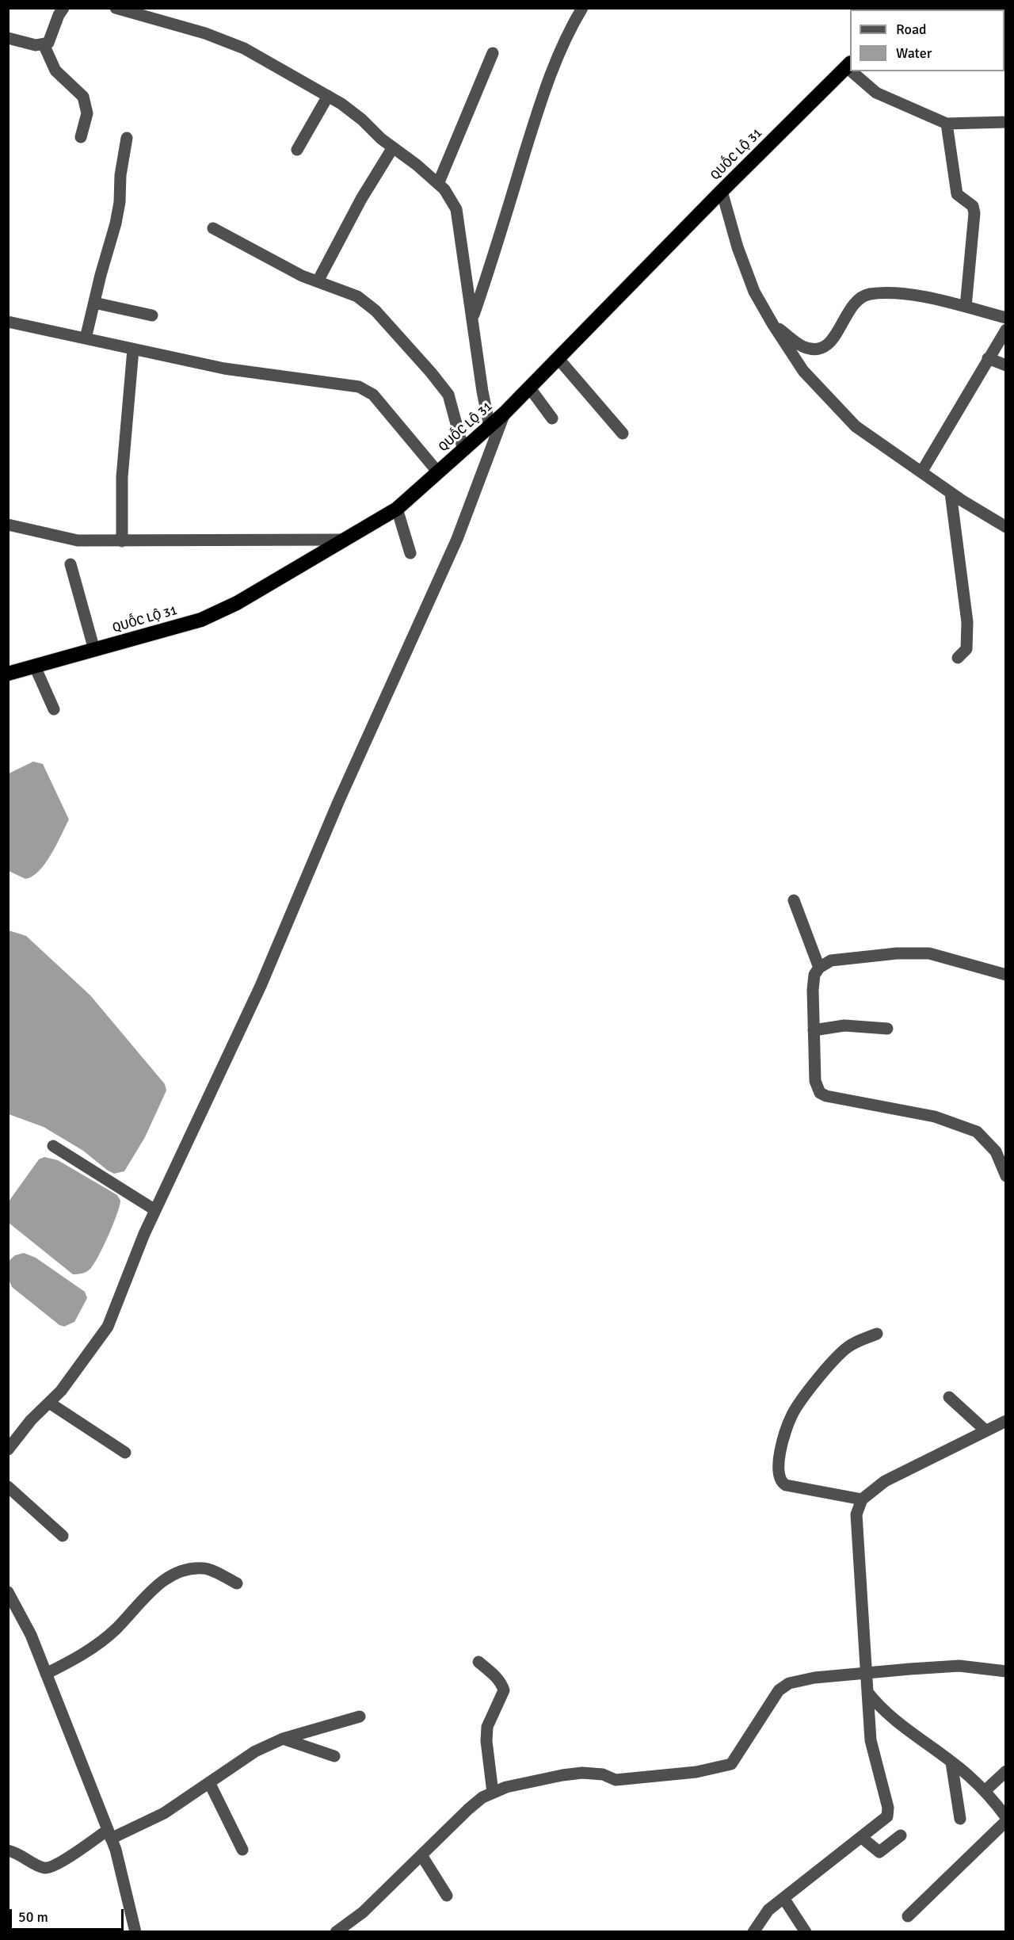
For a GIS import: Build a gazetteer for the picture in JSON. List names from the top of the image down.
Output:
{
  "streets": {
    "highway": ["QUỐC LỘ 31"]
  },
  "legend": ["Road", "Water"],
  "scale_bar": "50 m"
}
